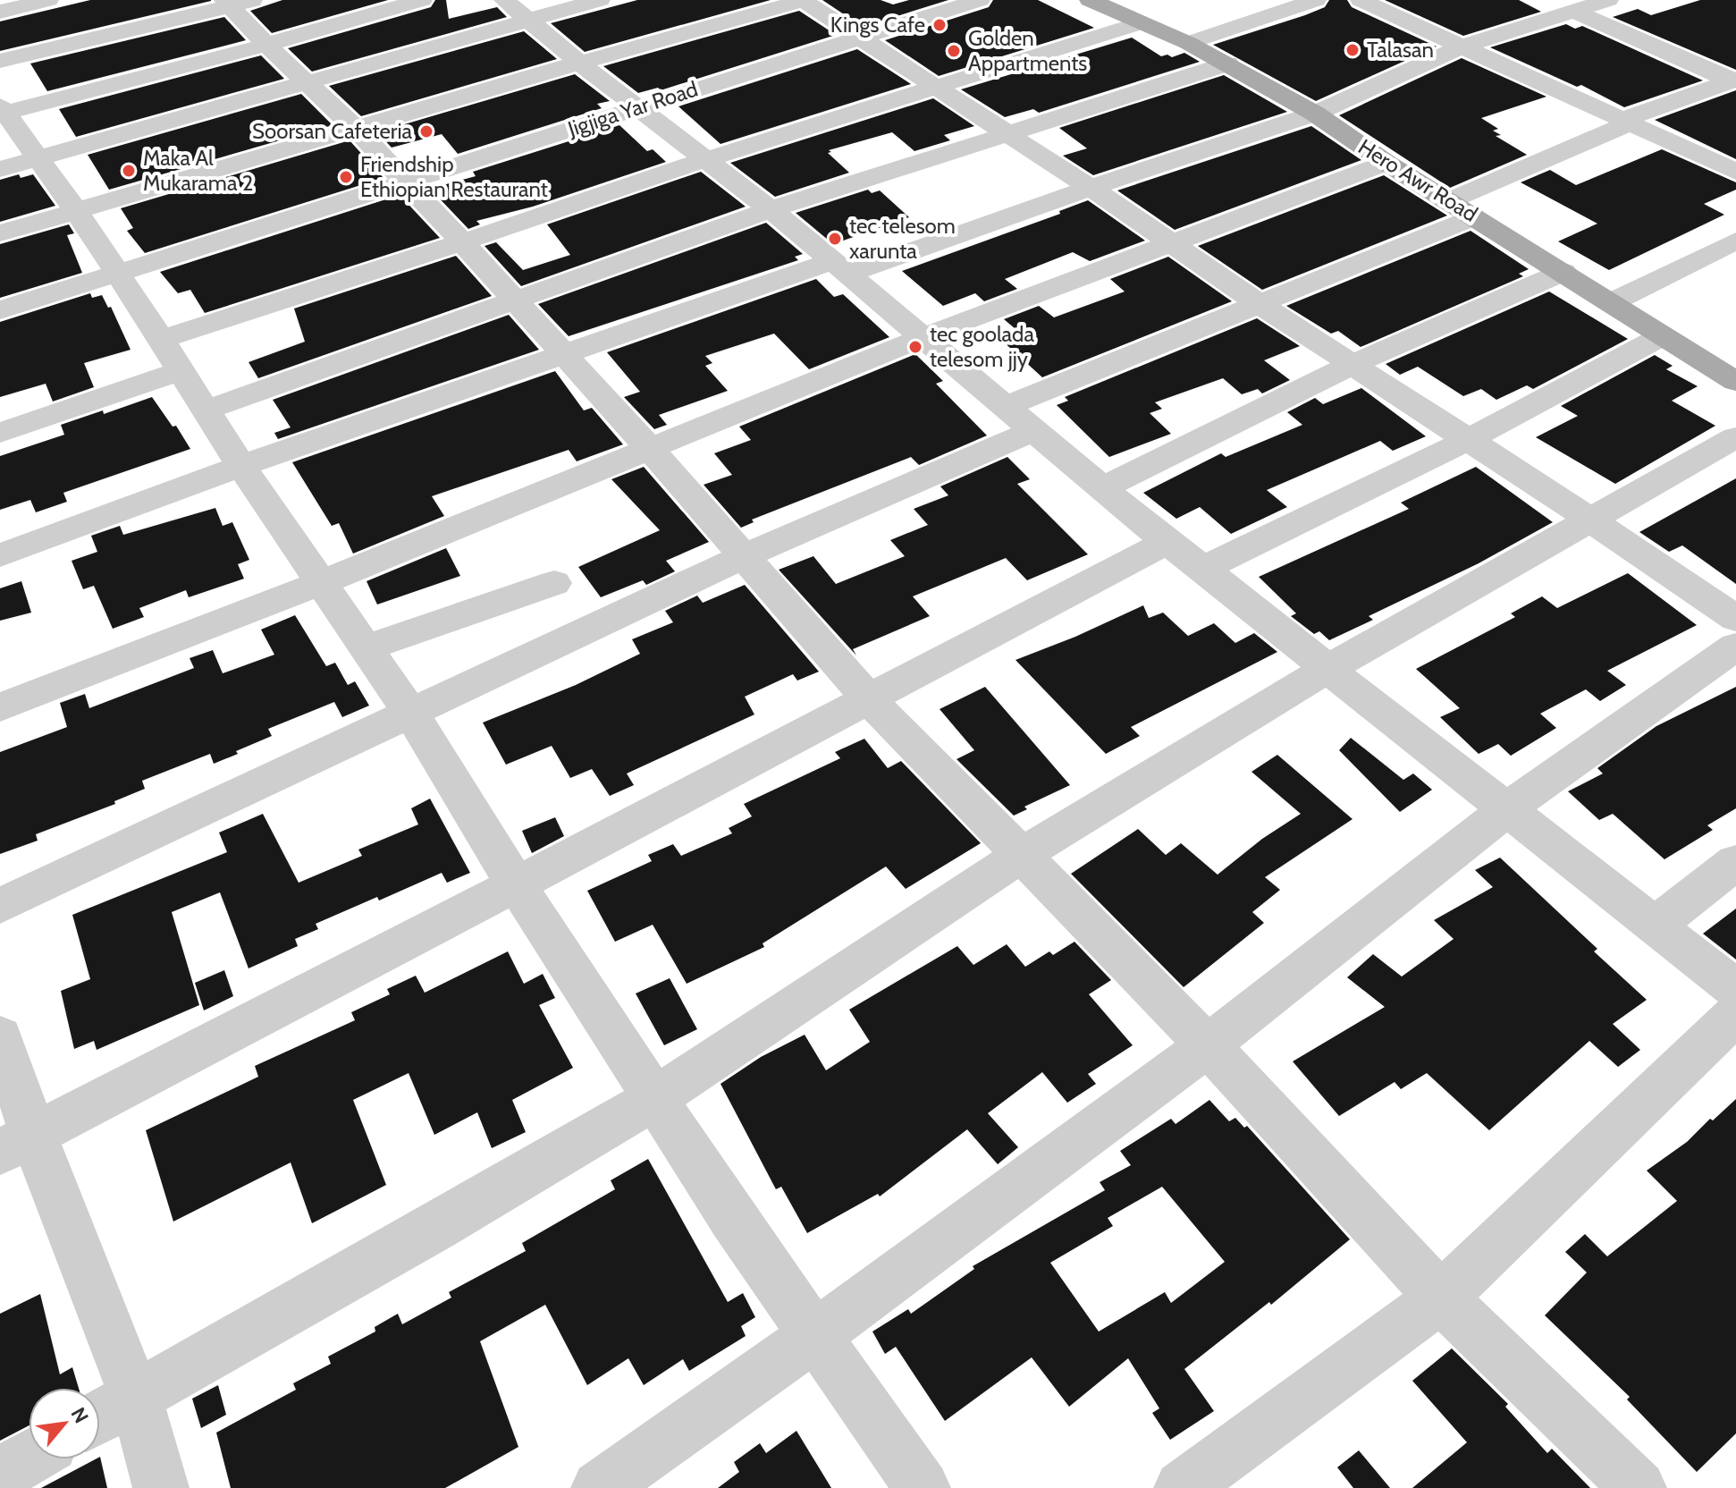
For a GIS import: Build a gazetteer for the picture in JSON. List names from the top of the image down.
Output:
{
  "streets": {
    "main road": ["Hero Awr Road"],
    "street": ["Jigjiga Yar Road"]
  },
  "places": [
    "Kings Cafe",
    "Talasan",
    "Golden Appartments",
    "Soorsan Cafeteria",
    "Maka Al Mukarama 2",
    "Friendship Ethiopian Restaurant",
    "tec telesom xarunta",
    "tec goolada telesom jjy"
  ],
  "north": "top right"
}
